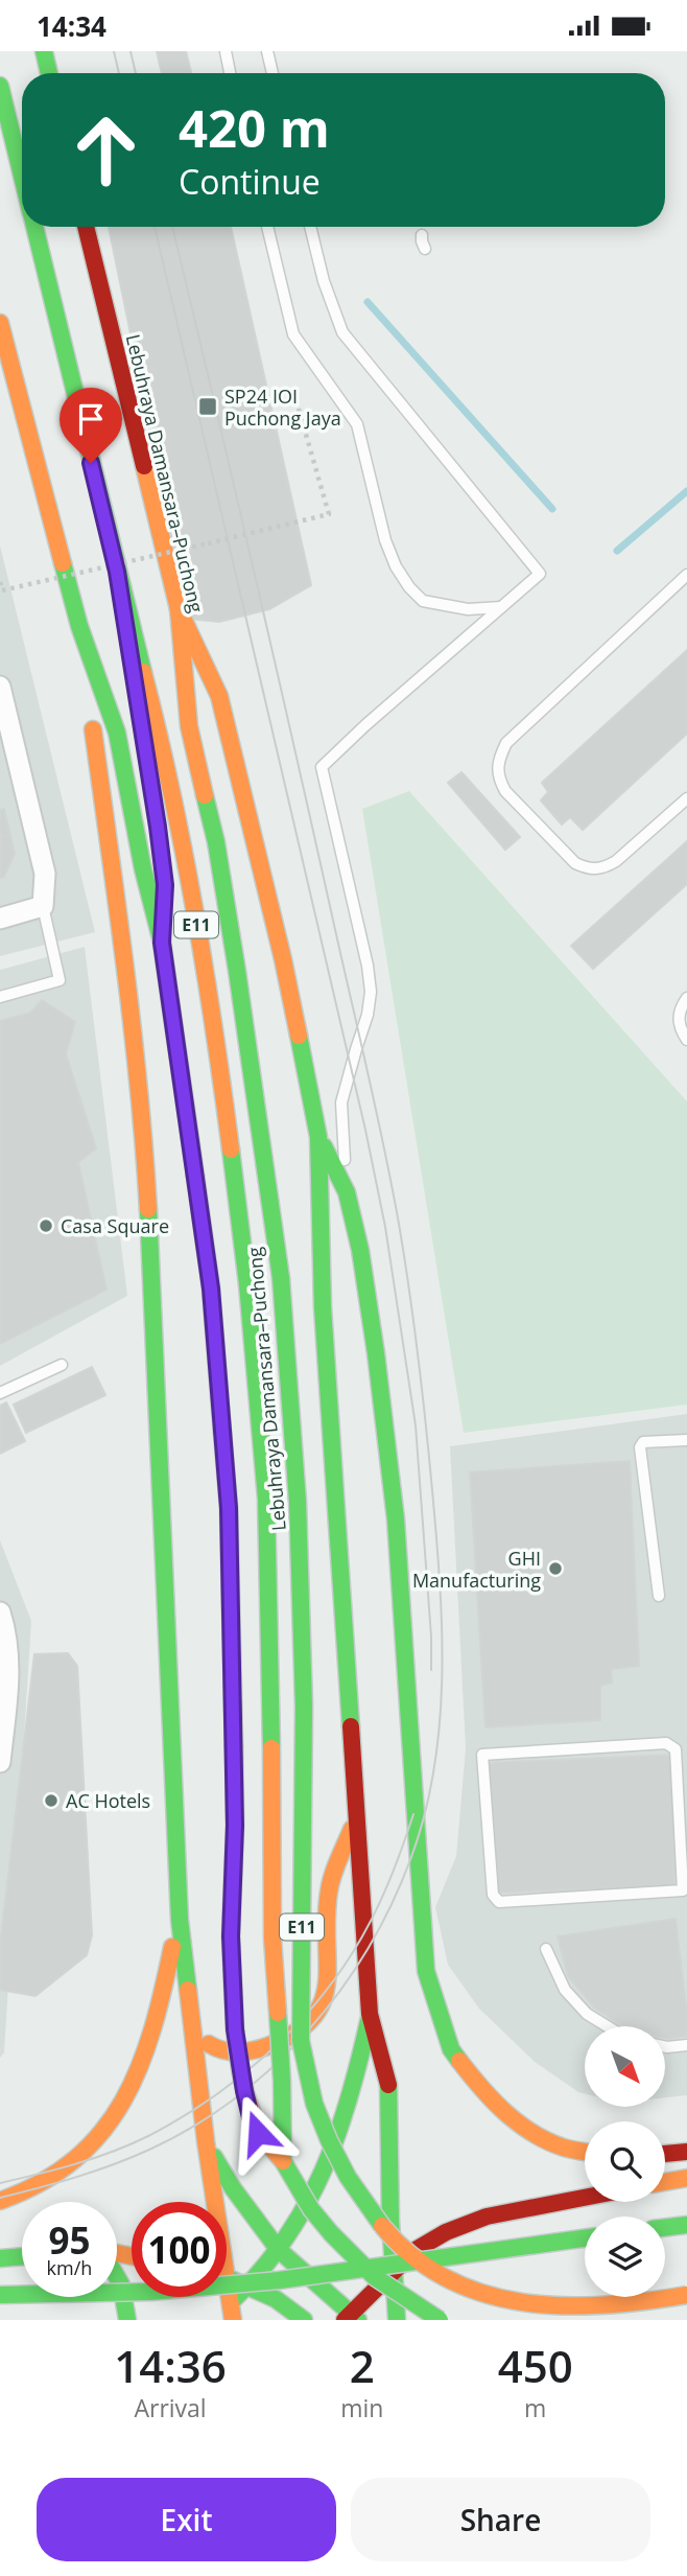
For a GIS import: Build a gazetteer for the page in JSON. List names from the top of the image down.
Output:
{
  "streets": {
    "highway": ["Lebuhraya Damansara–Puchong", "E11"]
  },
  "places": {
    "transit": ["SP24 IOI Puchong Jaya"],
    "other": ["Casa Square", "GHI Manufacturing", "AC Hotels"]
  },
  "north": "bottom right",
  "page": {
    "status": "14:34",
    "turn": ["420 m", "Continue"],
    "speed": "95 km/h",
    "limit": "100",
    "eta": [
      "14:36",
      "Arrival",
      "2",
      "min",
      "450",
      "m"
    ],
    "buttons": ["Exit", "Share"]
  }
}
